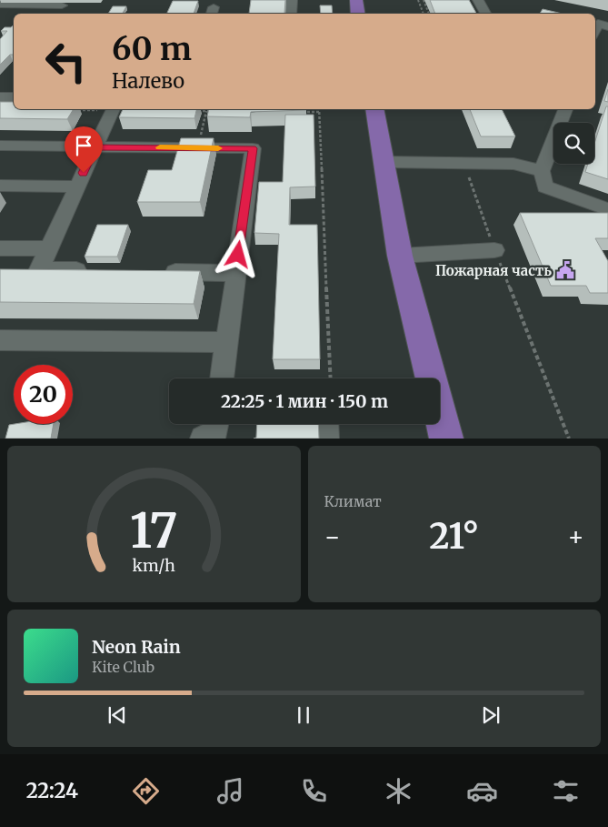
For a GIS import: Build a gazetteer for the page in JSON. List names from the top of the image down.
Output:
{
  "places": {
    "public building": ["Пожарная часть"]
  },
  "page": {
    "turn": ["60 m", "Налево"],
    "limit": "20",
    "trip": "22:25 · 1 мин · 150 m",
    "tile": "Климат",
    "heat": ["−", "21°", "+"],
    "song": ["Neon Rain", "Kite Club"],
    "tabs": "22:24",
    "gauge": ["17", "km/h"]
  }
}
